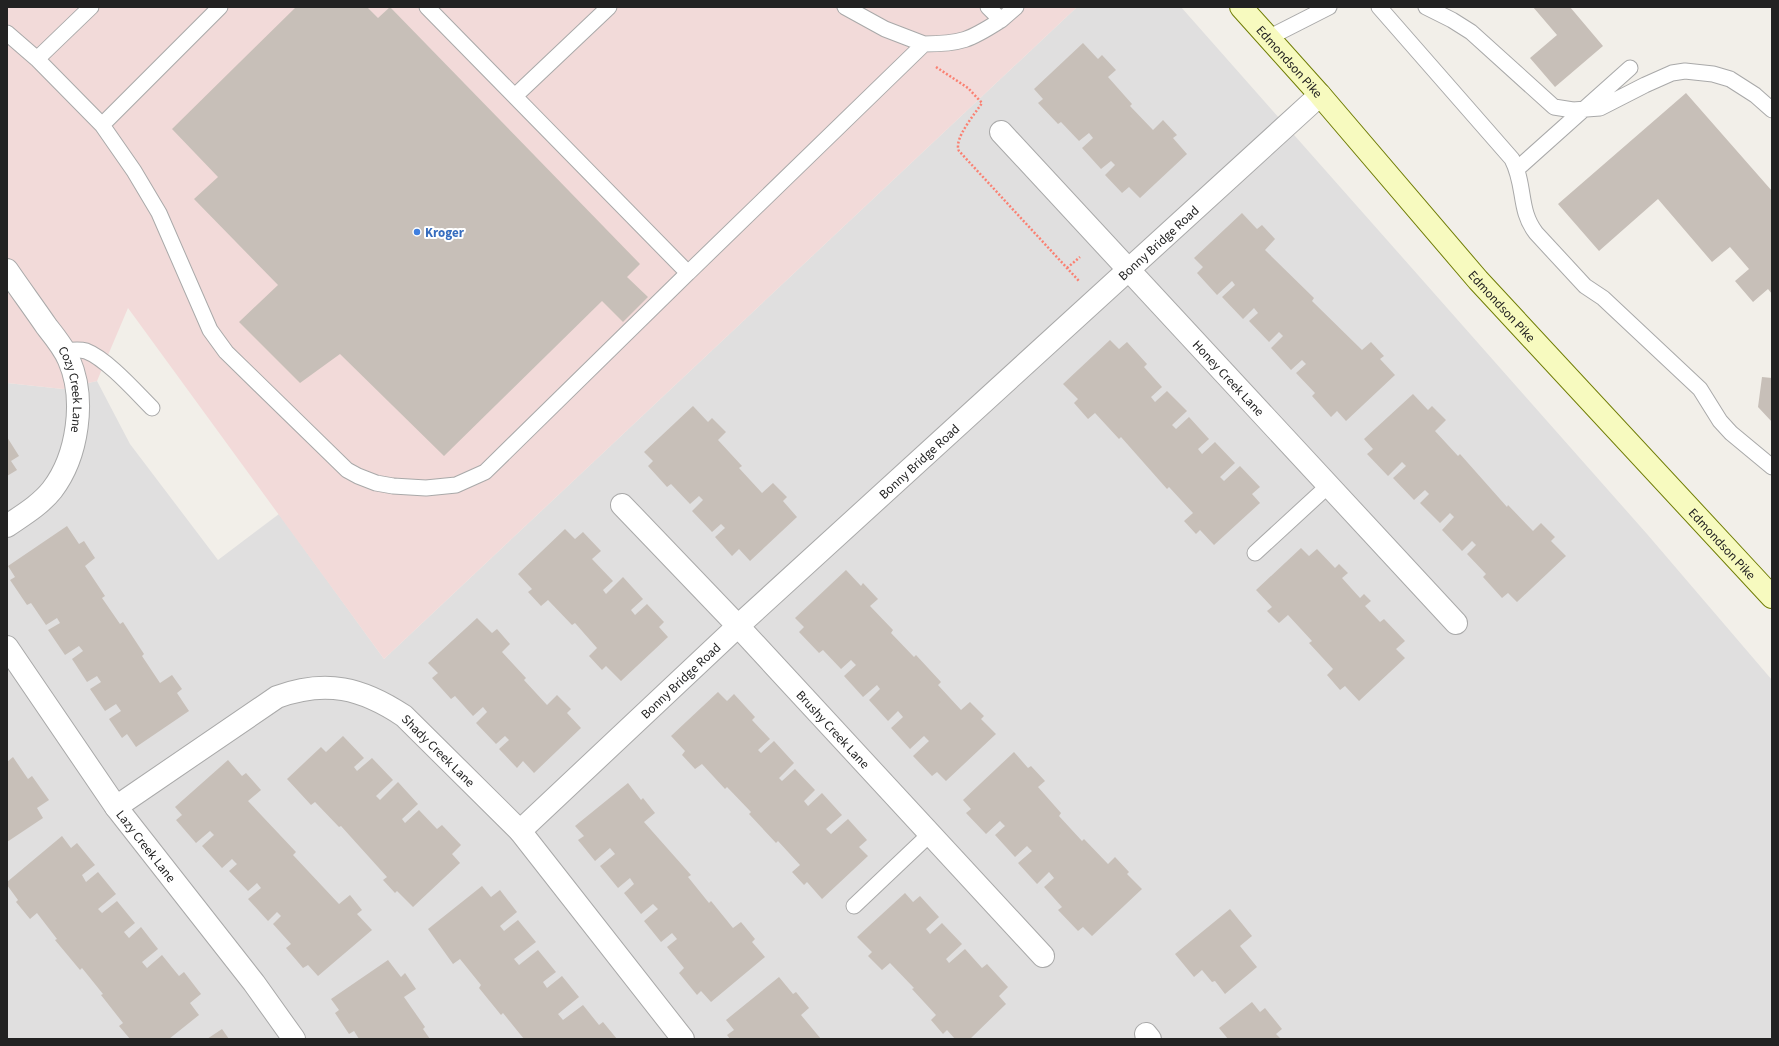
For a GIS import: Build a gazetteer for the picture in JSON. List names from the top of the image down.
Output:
{
  "streets": {
    "main road": ["Edmondson Pike"],
    "street": [
      "Bonny Bridge Road",
      "Honey Creek Lane",
      "Cozy Creek Lane",
      "Brushy Creek Lane",
      "Shady Creek Lane",
      "Lazy Creek Lane"
    ]
  },
  "crossings": [
    ["Edmondson Pike", "Bonny Bridge Road"],
    ["Bonny Bridge Road", "Honey Creek Lane"],
    ["Bonny Bridge Road", "Brushy Creek Lane"],
    ["Bonny Bridge Road", "Shady Creek Lane"],
    ["Shady Creek Lane", "Lazy Creek Lane"]
  ],
  "places": ["Kroger"]
}
